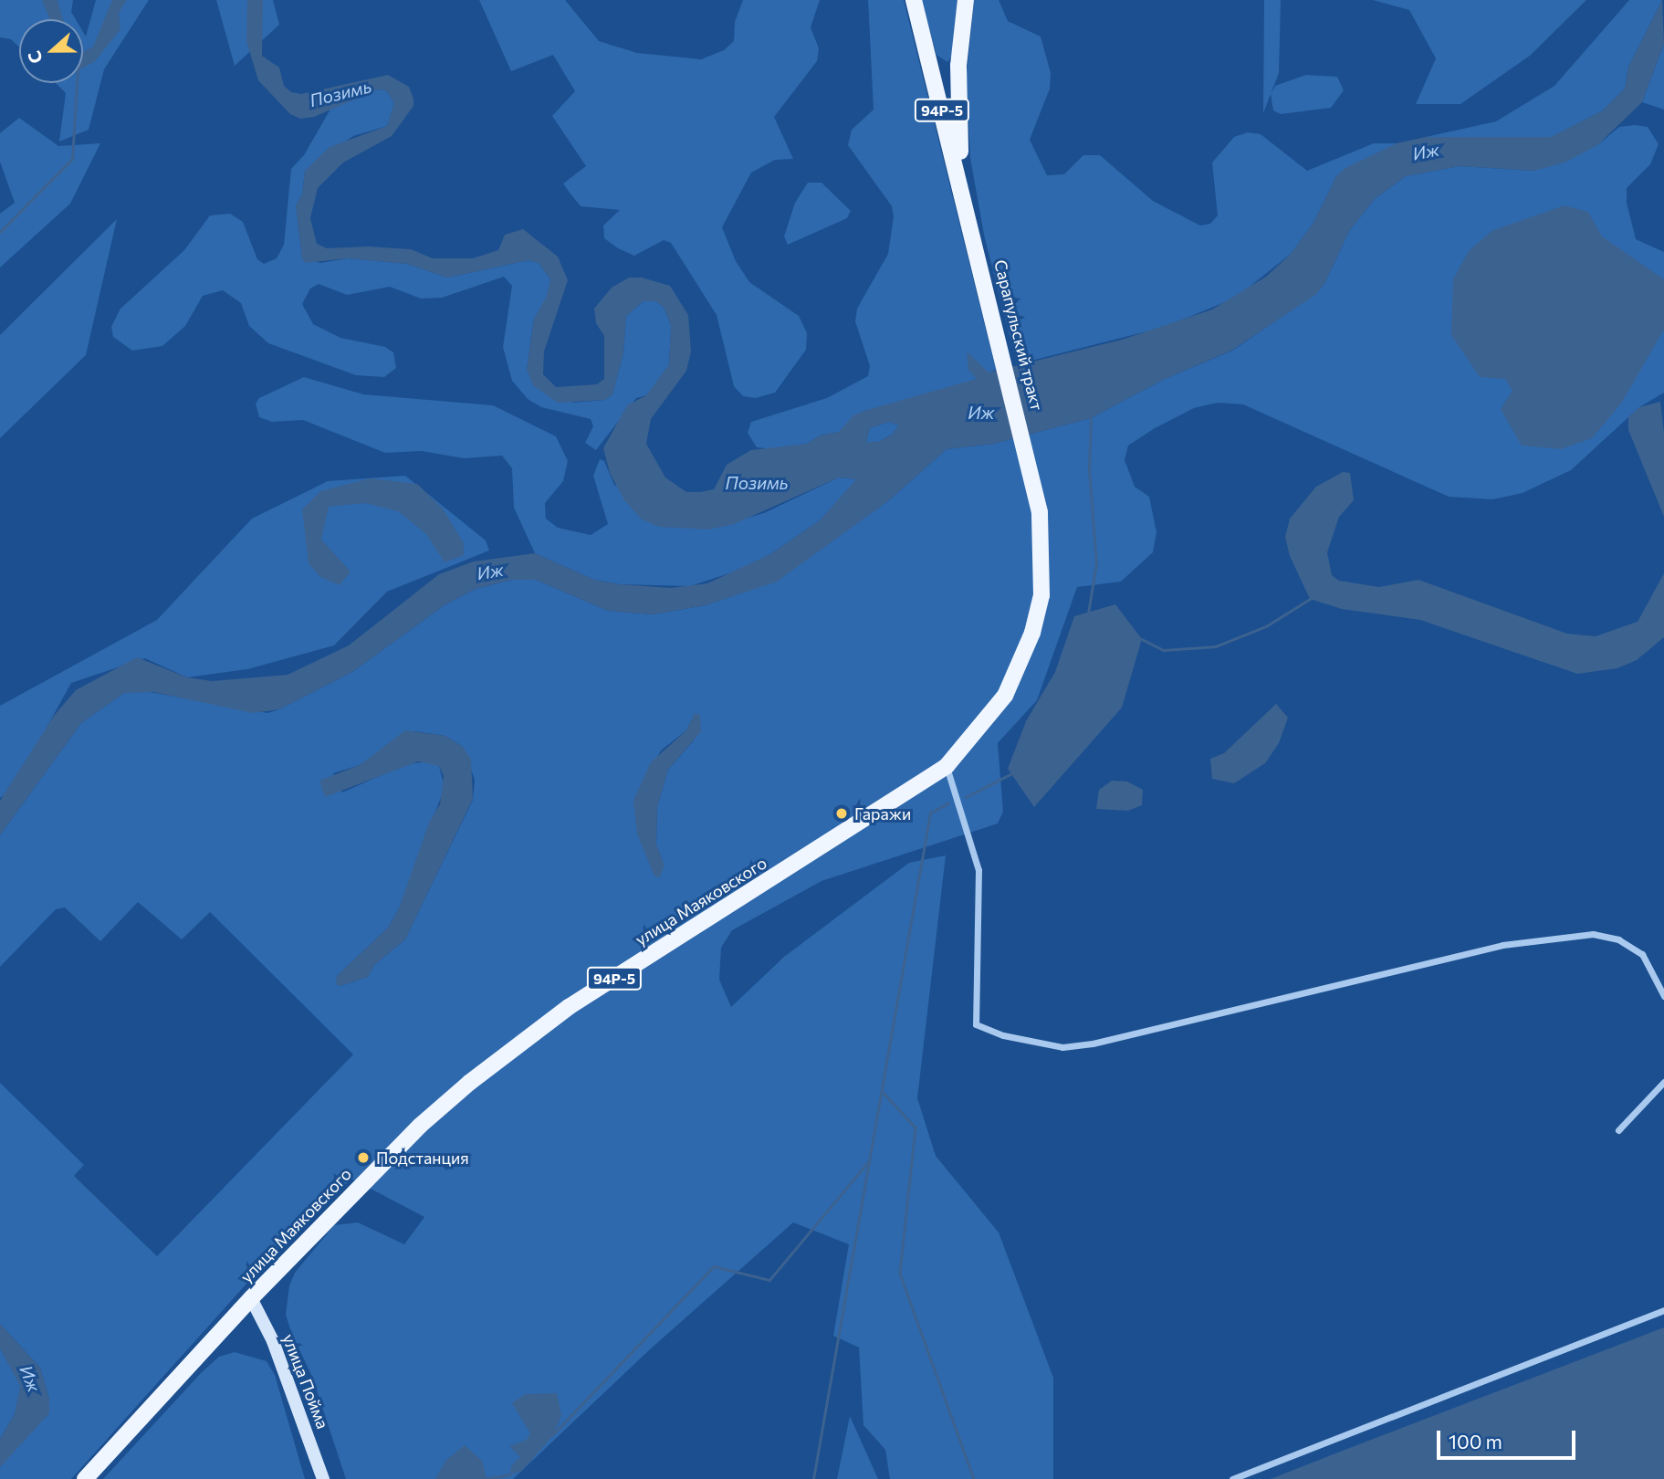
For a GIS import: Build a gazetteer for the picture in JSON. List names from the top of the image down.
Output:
{
  "streets": {
    "main road": [
      "94Р-5",
      "Сарапульский тракт",
      "улица Маяковского",
      "улица Пойма"
    ]
  },
  "crossings": [
    ["Сарапульский тракт", "улица Маяковского"],
    ["улица Маяковского", "улица Пойма"]
  ],
  "water": ["Позимь", "Иж"],
  "places": ["Гаражи", "Подстанция"],
  "scale_bar": "100 m",
  "north": "left"
}
